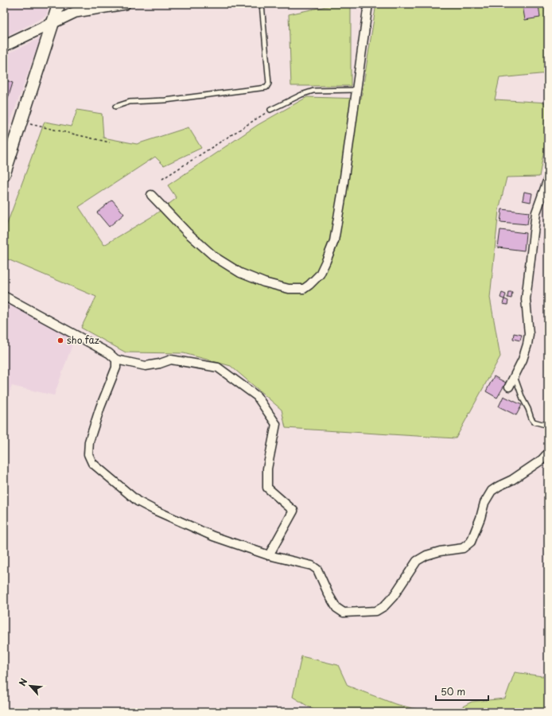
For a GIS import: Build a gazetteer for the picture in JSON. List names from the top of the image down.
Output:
{
  "places": ["sho faz"],
  "scale_bar": "50 m",
  "north": "top left"
}
